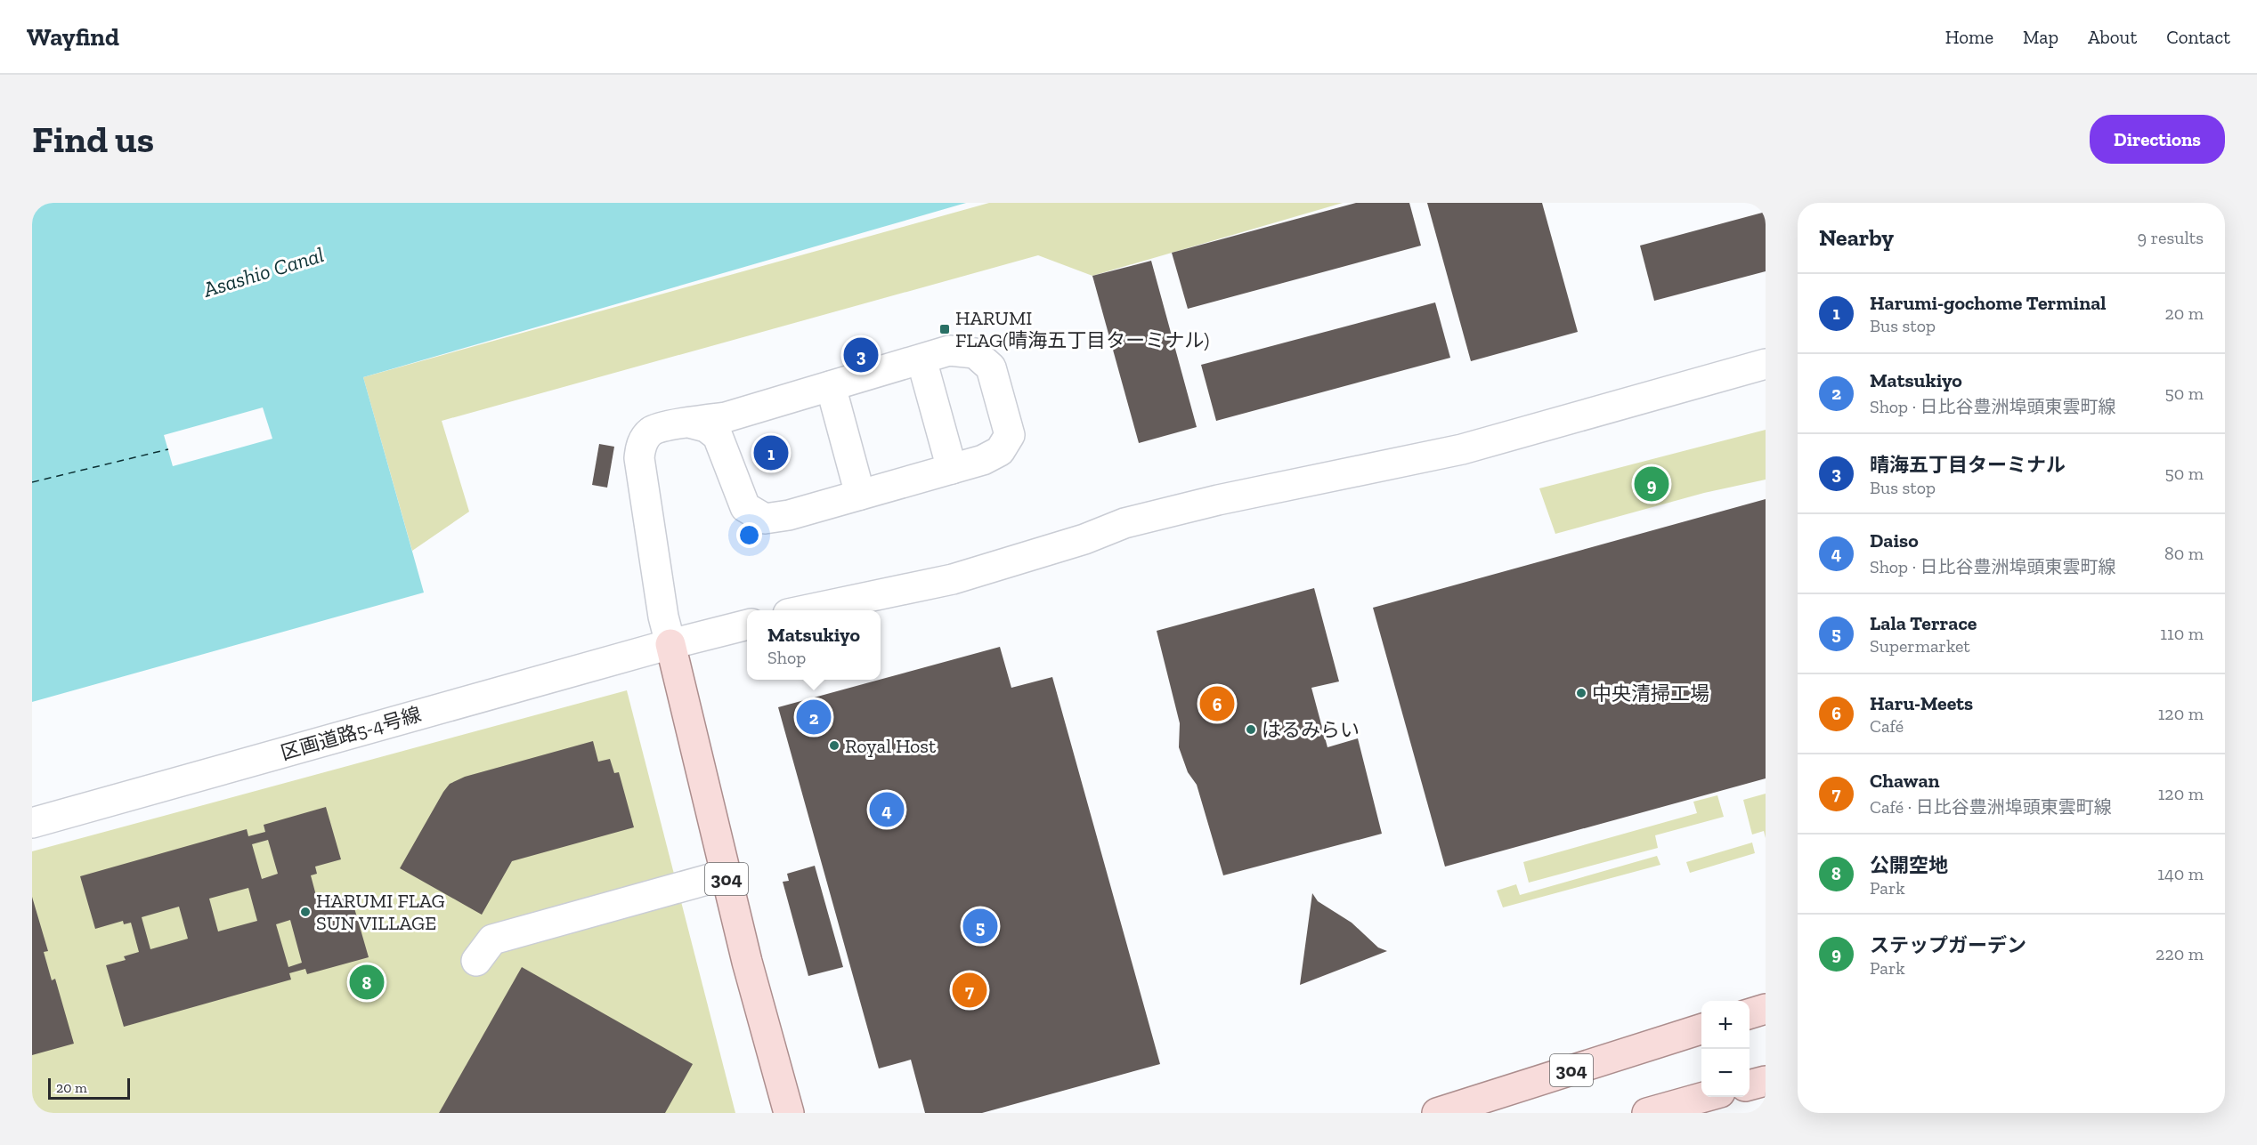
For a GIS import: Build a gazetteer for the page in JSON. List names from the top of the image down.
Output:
{
  "streets": {
    "main road": ["304"],
    "street": ["区画道路5-4号線"]
  },
  "crossings": [
    ["区画道路5-4号線", "304"]
  ],
  "water": ["Asashio Canal"],
  "places": {
    "transit": ["HARUMI FLAG(晴海五丁目ターミナル)"],
    "other": [
      "中央清掃工場",
      "はるみらい",
      "Royal Host",
      "HARUMI FLAG SUN VILLAGE"
    ]
  },
  "scale_bar": "20 m",
  "page": {
    "header": "Wayfind",
    "nav": [
      "Home",
      "Map",
      "About",
      "Contact"
    ],
    "buttons": "Directions",
    "title": "Find us",
    "heading": ["Nearby", "9 results"],
    "list": [
      {
        "mark": "1",
        "name": "Harumi-gochome Terminal",
        "note": "Bus stop",
        "value": "20 m"
      },
      {
        "mark": "2",
        "name": "Matsukiyo",
        "note": "Shop · 日比谷豊洲埠頭東雲町線",
        "value": "50 m"
      },
      {
        "mark": "3",
        "name": "晴海五丁目ターミナル",
        "note": "Bus stop",
        "value": "50 m"
      },
      {
        "mark": "4",
        "name": "Daiso",
        "note": "Shop · 日比谷豊洲埠頭東雲町線",
        "value": "80 m"
      },
      {
        "mark": "5",
        "name": "Lala Terrace",
        "note": "Supermarket",
        "value": "110 m"
      },
      {
        "mark": "6",
        "name": "Haru-Meets",
        "note": "Café",
        "value": "120 m"
      },
      {
        "mark": "7",
        "name": "Chawan",
        "note": "Café · 日比谷豊洲埠頭東雲町線",
        "value": "120 m"
      },
      {
        "mark": "8",
        "name": "公開空地",
        "note": "Park",
        "value": "140 m"
      },
      {
        "mark": "9",
        "name": "ステップガーデン",
        "note": "Park",
        "value": "220 m"
      }
    ],
    "pins": [
      "3",
      "1",
      "9",
      "6",
      "2",
      "4",
      "5",
      "8",
      "7"
    ],
    "popup": ["Matsukiyo", "Shop"],
    "map_buttons": ["+", "−"],
    "scale": "20 m"
  }
}
